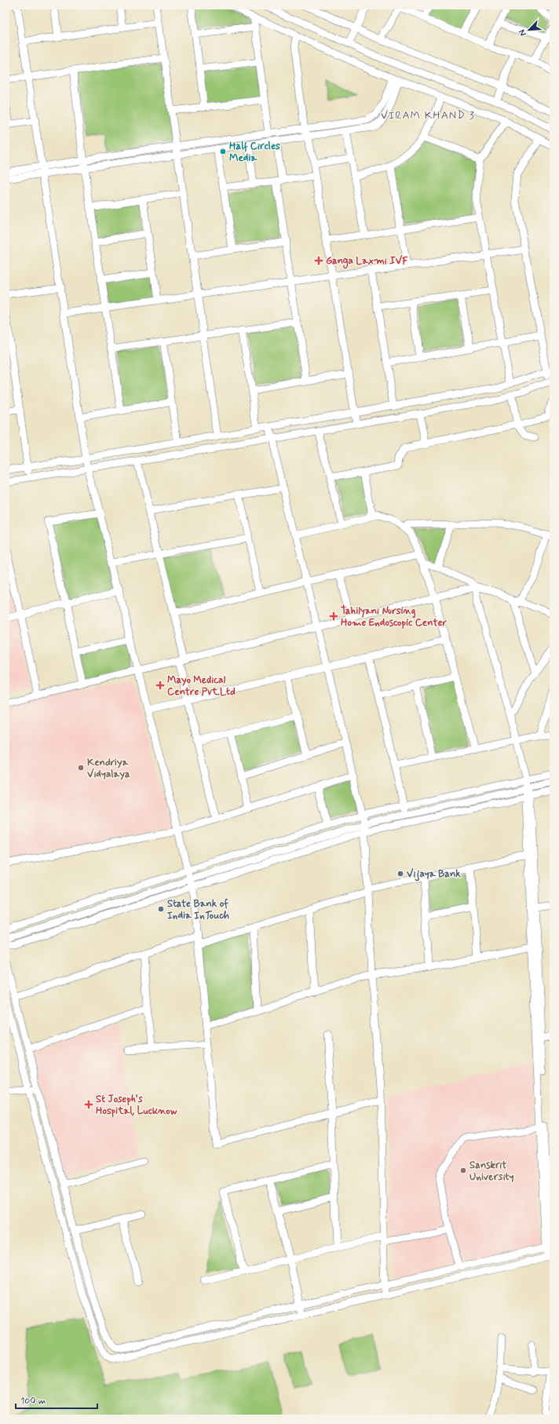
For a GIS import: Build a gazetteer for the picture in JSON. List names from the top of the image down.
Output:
{
  "districts": ["VIRAM KHAND 3"],
  "places": {
    "other": [
      "Half Circles Media",
      "Kendriya Vidyalaya",
      "Vijaya Bank",
      "State Bank of India InTouch",
      "Sanskrit University"
    ],
    "health": [
      "Ganga Laxmi IVF",
      "Tahilyani Nursing Home Endoscopic Center",
      "Mayo Medical Centre Pvt.Ltd",
      "St Joseph's Hospital, Lucknow"
    ]
  },
  "scale_bar": "100 m",
  "north": "bottom left"
}
